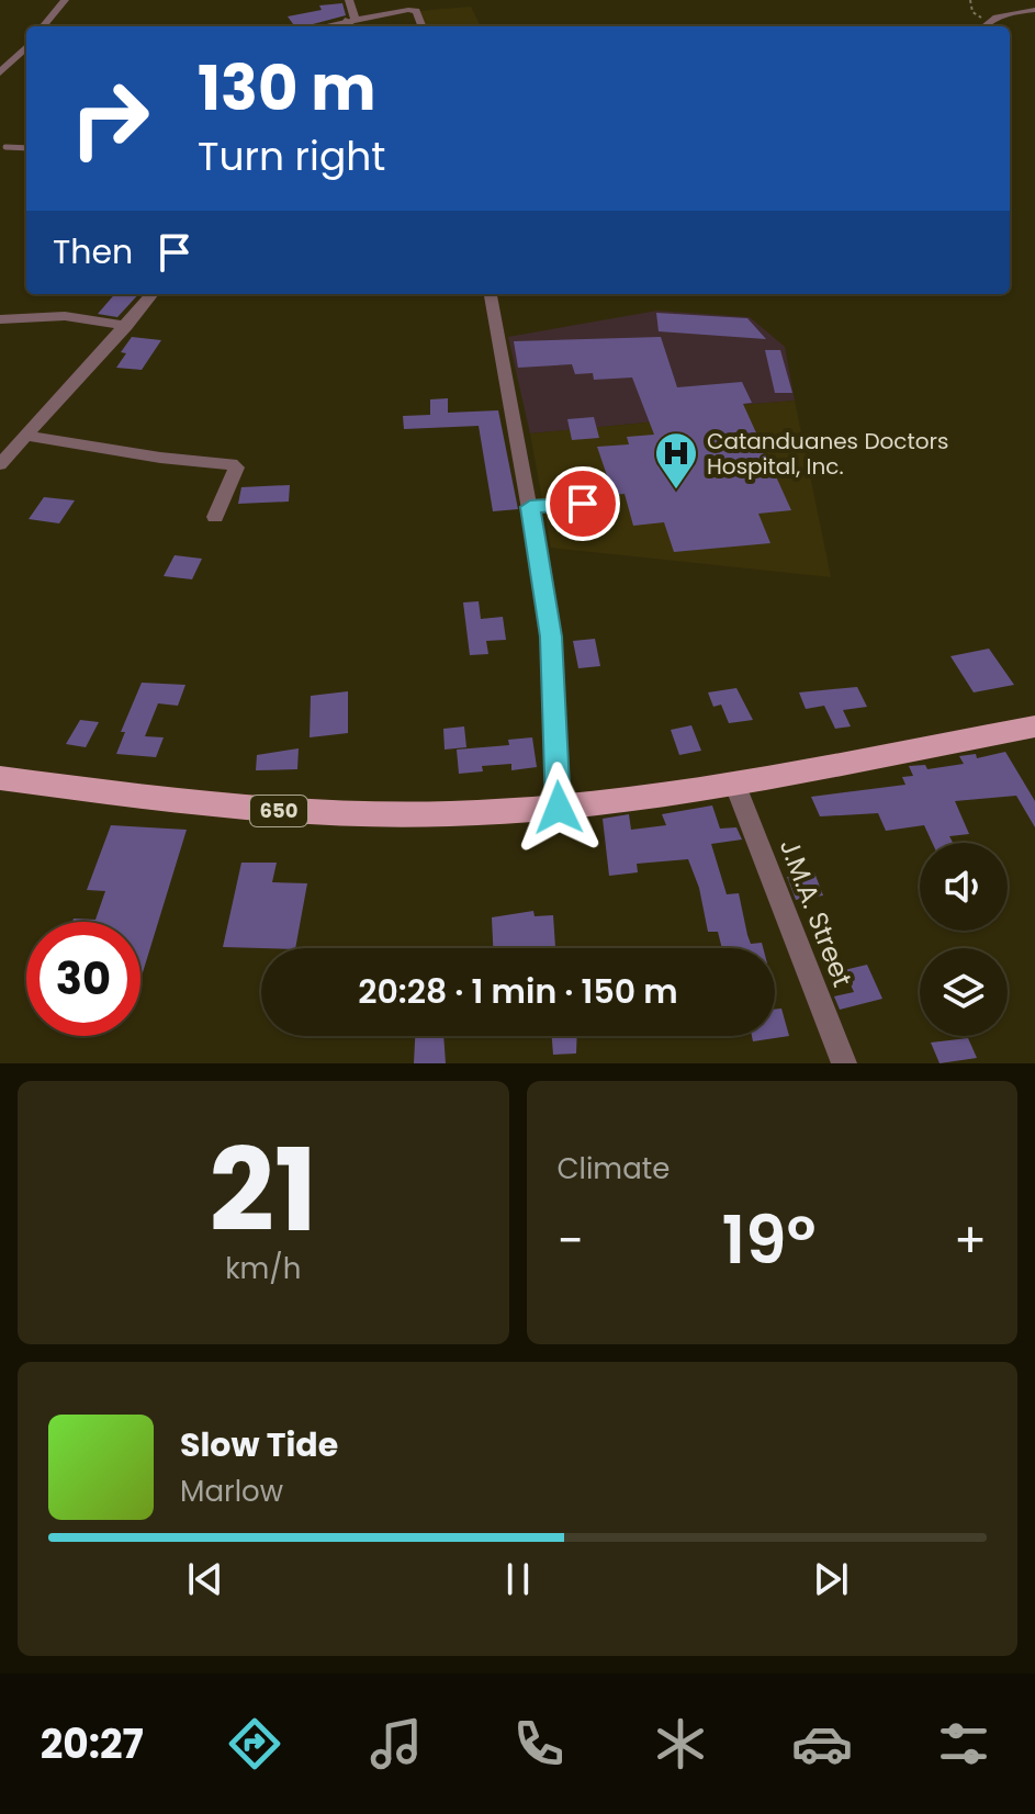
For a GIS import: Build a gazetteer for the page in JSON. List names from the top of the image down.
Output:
{
  "streets": {
    "main road": ["650"],
    "street": ["J.M.A. Street"]
  },
  "crossings": [
    ["650", "J.M.A. Street"]
  ],
  "places": {
    "hospital": ["Catanduanes Doctors Hospital, Inc."]
  },
  "page": {
    "turn": ["130 m", "Turn right"],
    "then": "Then",
    "limit": "30",
    "trip": "20:28 · 1 min · 150 m",
    "tile": [
      ["21", "km/h"],
      "Climate"
    ],
    "heat": ["−", "19°", "+"],
    "song": ["Slow Tide", "Marlow"],
    "tabs": "20:27"
  }
}
